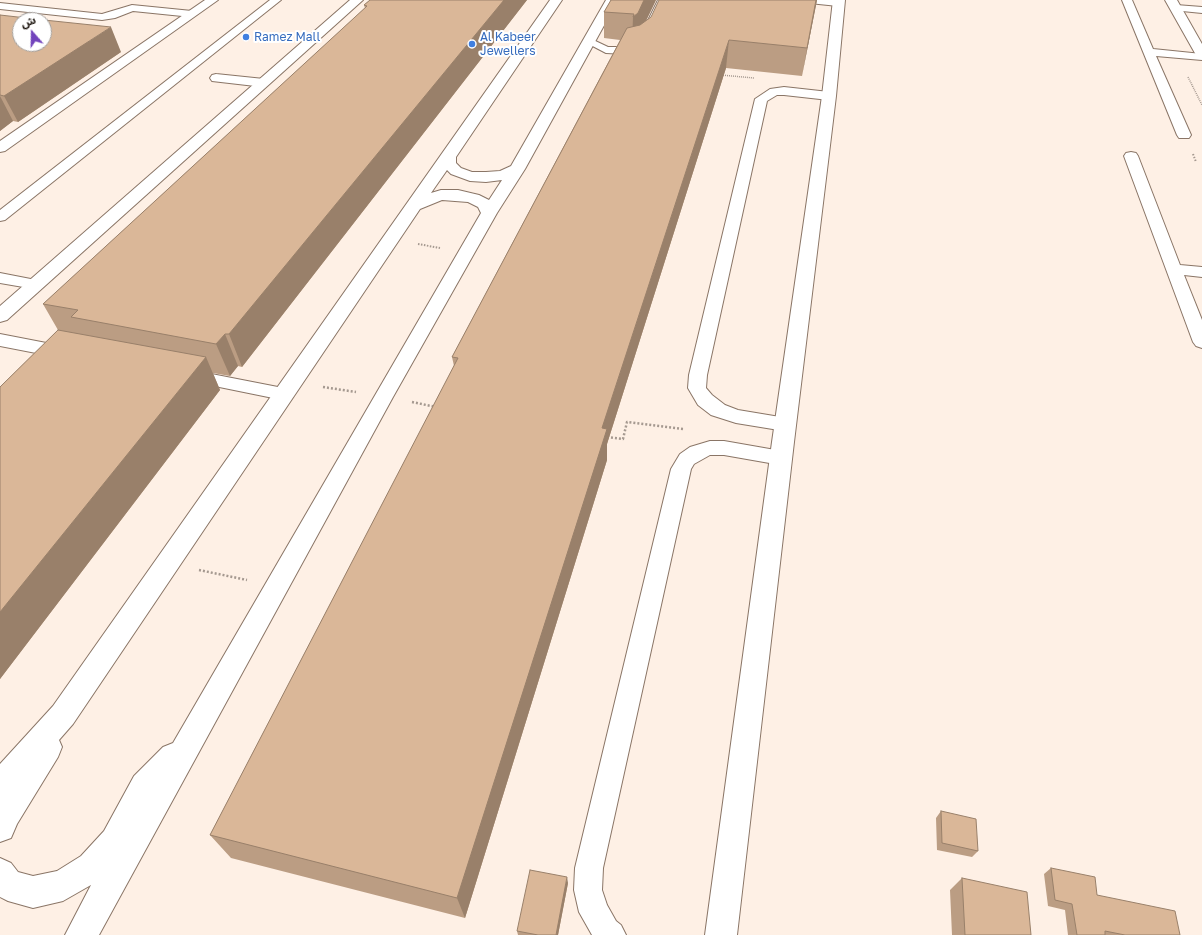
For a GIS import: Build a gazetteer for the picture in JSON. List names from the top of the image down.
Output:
{
  "places": ["Ramez Mall", "Al Kabeer Jewellers"],
  "north": "top"
}
